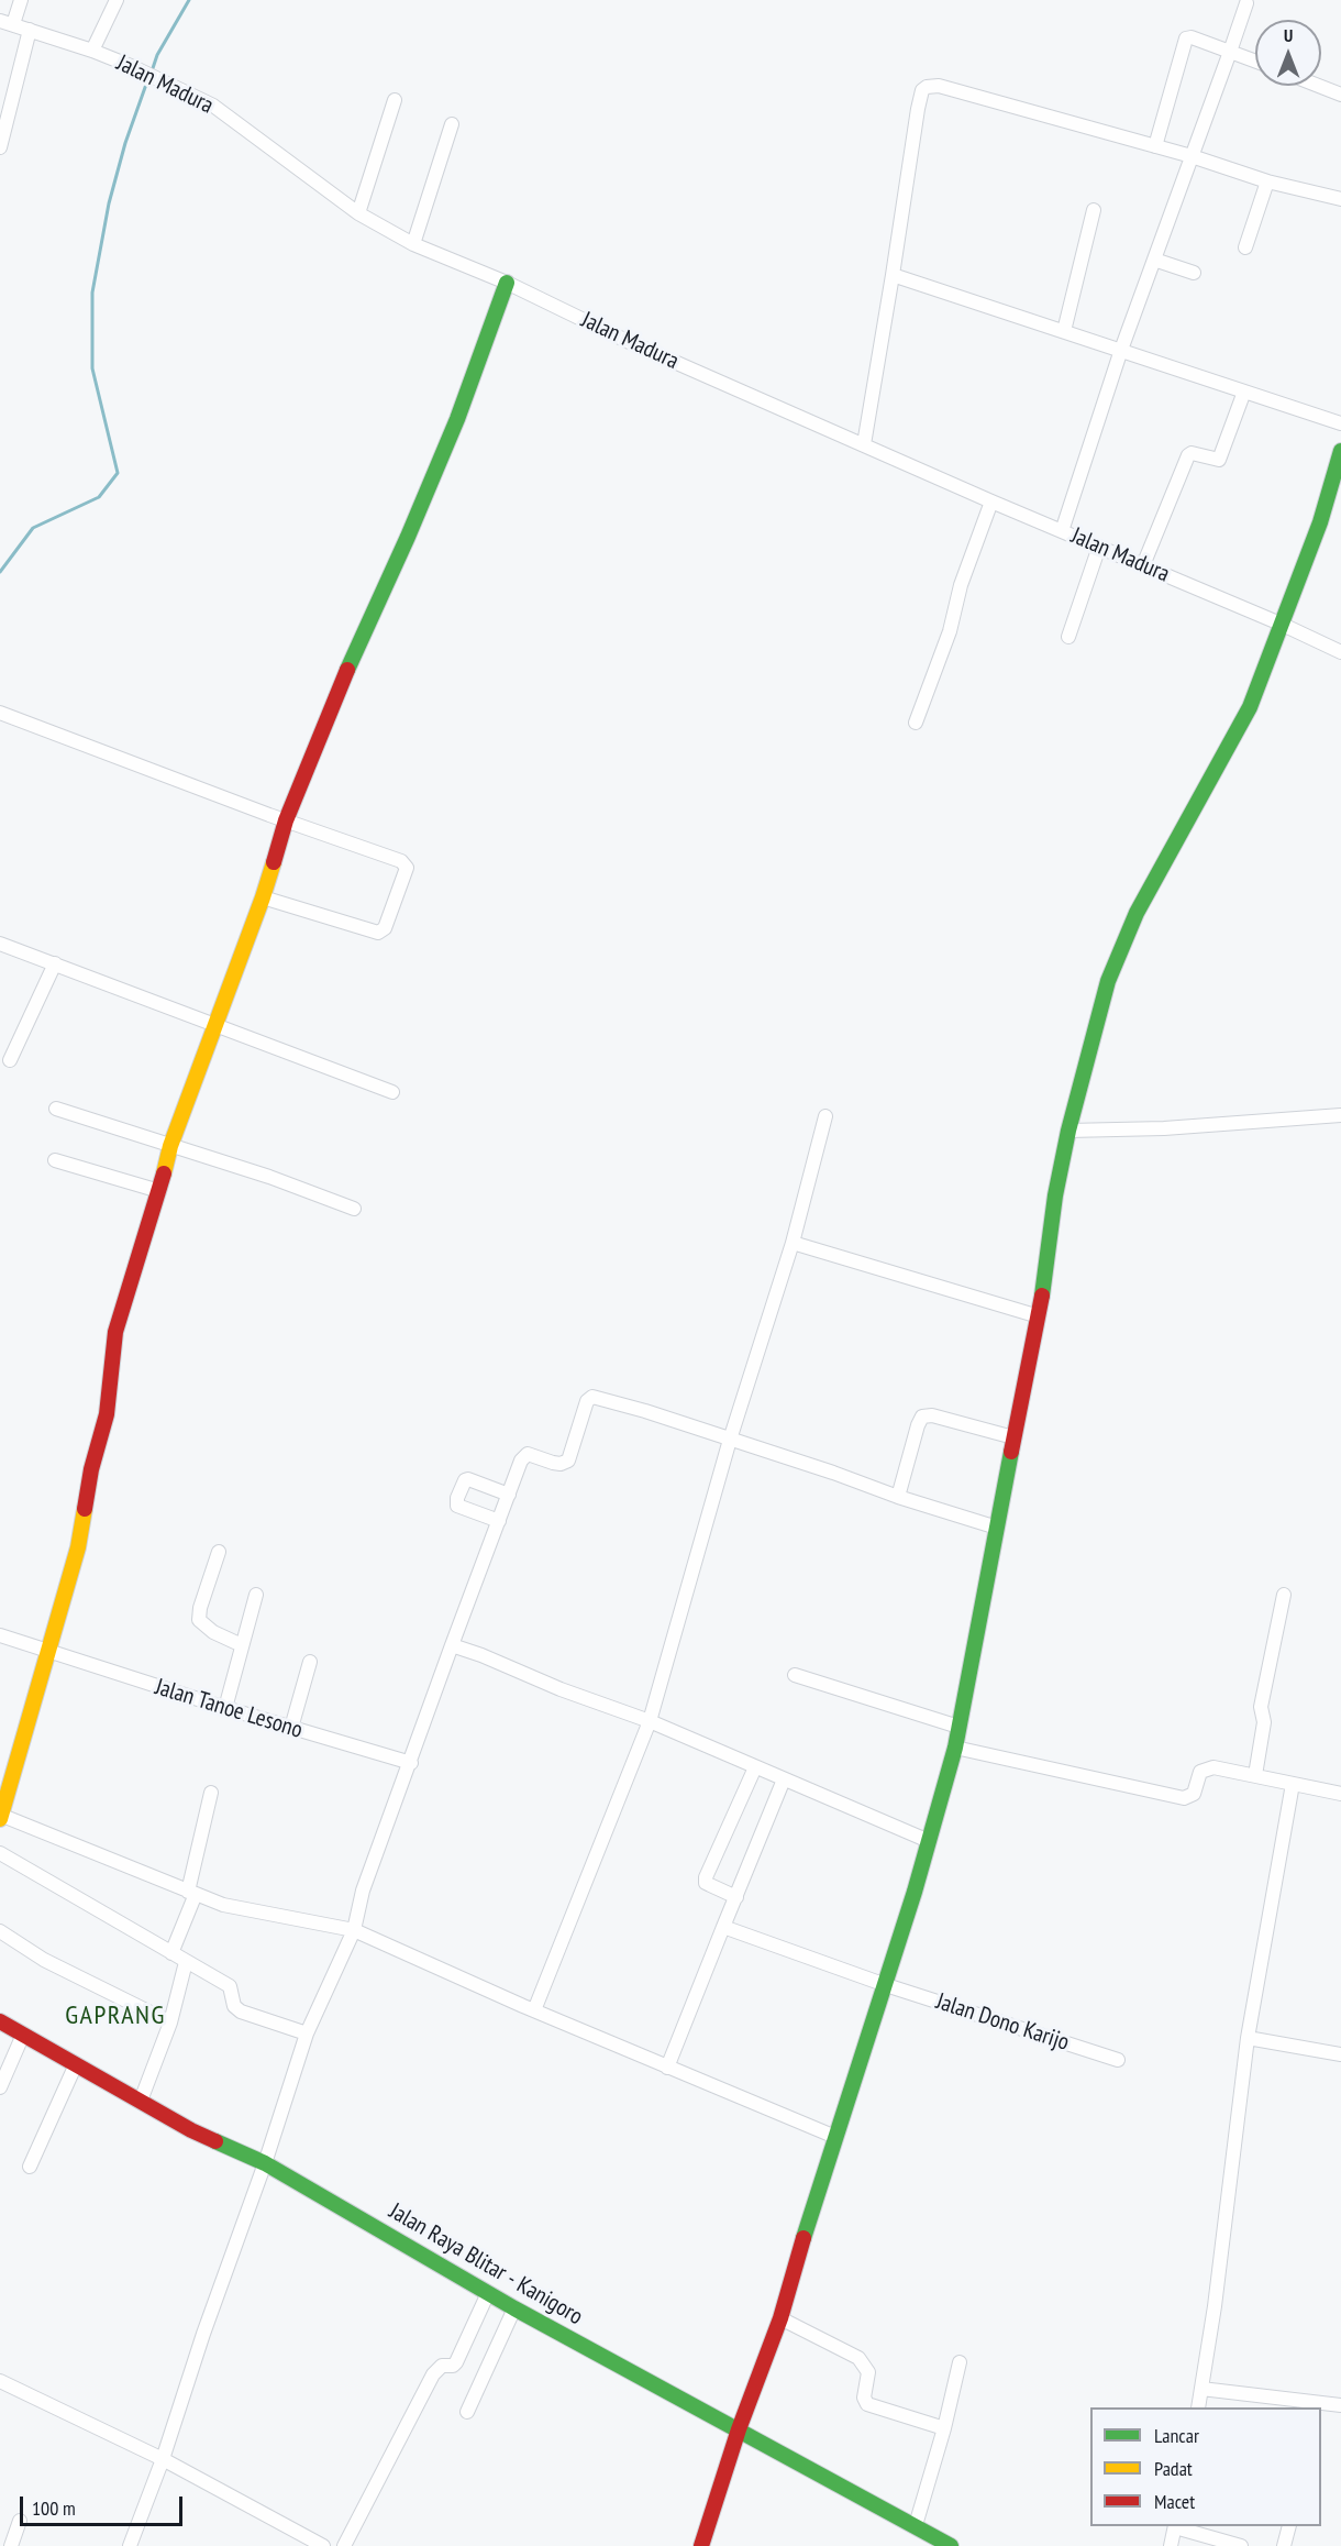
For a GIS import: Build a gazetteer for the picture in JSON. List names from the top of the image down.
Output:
{
  "streets": {
    "street": [
      "Jalan Madura",
      "Jalan Tanoe Lesono",
      "Jalan Dono Karijo",
      "Jalan Raya Blitar - Kanigoro"
    ]
  },
  "districts": ["GAPRANG"],
  "legend": ["Lancar", "Padat", "Macet"],
  "scale_bar": "100 m",
  "north": "top"
}
